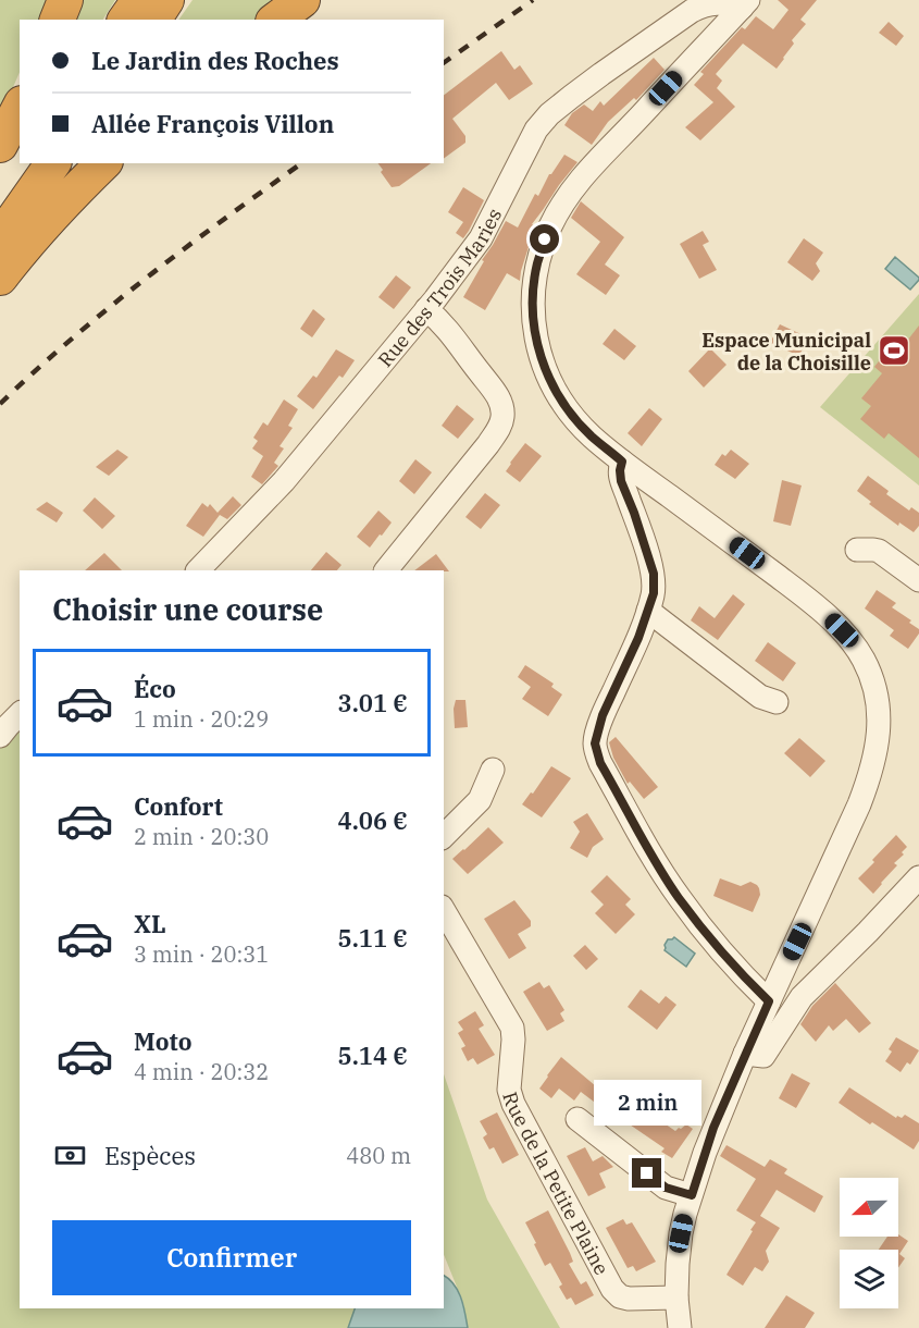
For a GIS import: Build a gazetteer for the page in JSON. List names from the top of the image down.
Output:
{
  "streets": {
    "street": ["Rue des Trois Maries", "Rue de la Petite Plaine"]
  },
  "places": {
    "sports": ["Espace Municipal de la Choisille"]
  },
  "north": "left",
  "page": {
    "banner": ["Le Jardin des Roches", "Allée François Villon"],
    "heading": "Choisir une course",
    "list": [
      {
        "name": "Éco",
        "note": "1 min · 20:29",
        "value": "3.01 €"
      },
      {
        "name": "Confort",
        "note": "2 min · 20:30",
        "value": "4.06 €"
      },
      {
        "name": "XL",
        "note": "3 min · 20:31",
        "value": "5.11 €"
      },
      {
        "name": "Moto",
        "note": "4 min · 20:32",
        "value": "5.14 €"
      }
    ],
    "bubble": "2 min",
    "pay": ["Espèces", "480 m"],
    "buttons": "Confirmer"
  }
}
